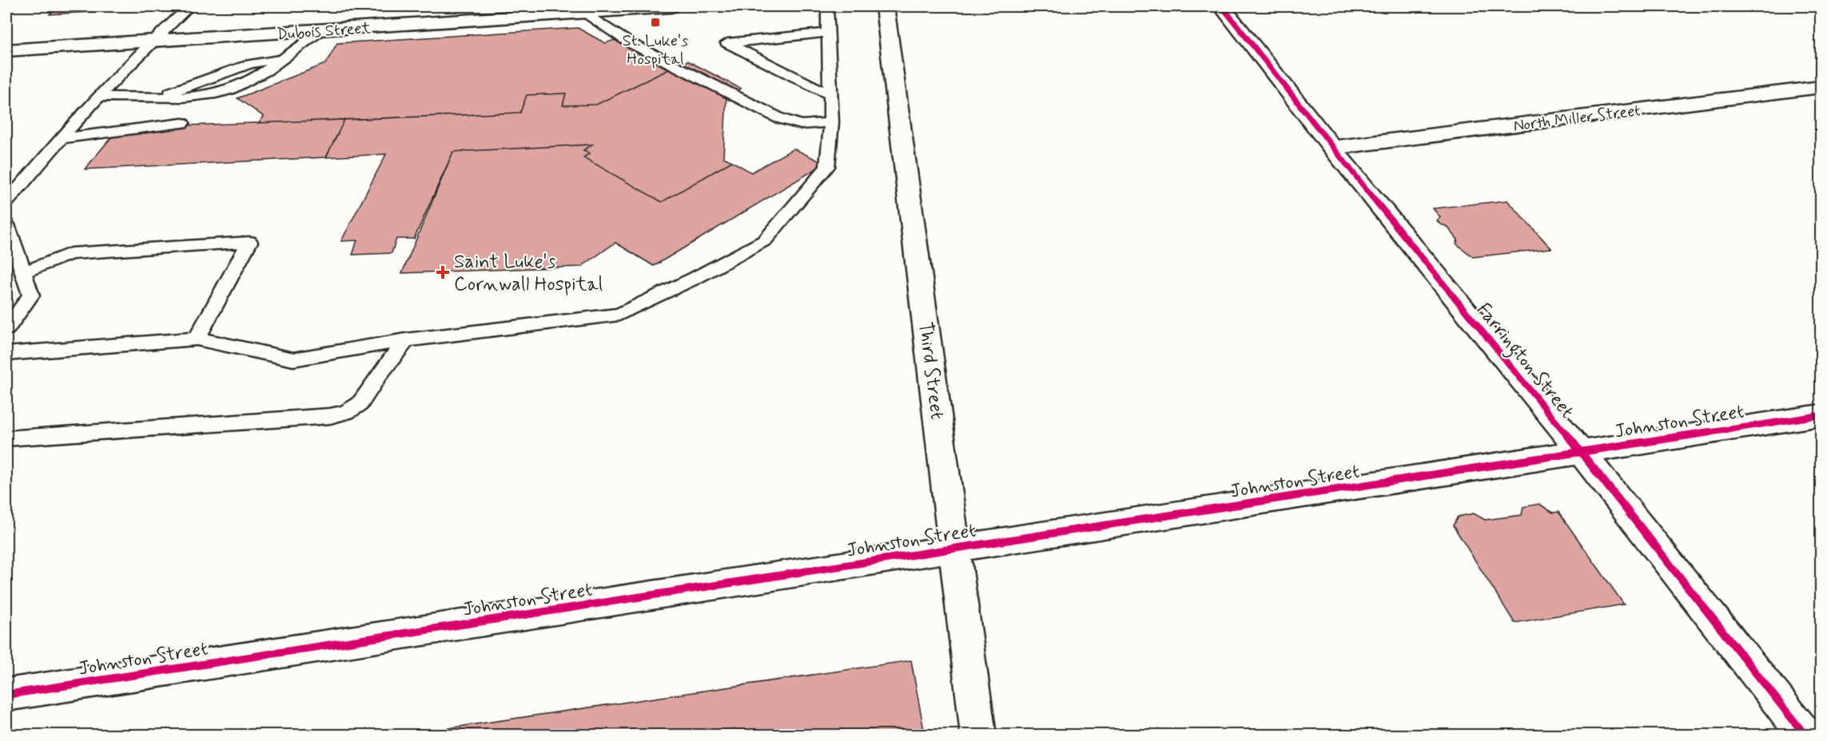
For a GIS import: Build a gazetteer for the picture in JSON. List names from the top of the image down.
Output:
{
  "streets": {
    "street": [
      "Dubois Street",
      "North Miller Street",
      "Farrington Street",
      "Third Street",
      "Johnston Street"
    ]
  },
  "crossings": [
    ["North Miller Street", "Farrington Street"],
    ["Farrington Street", "Johnston Street"],
    ["Third Street", "Johnston Street"]
  ],
  "places": {
    "transit": ["St. Luke's Hospital"],
    "health": ["Saint Luke's Cornwall Hospital"]
  }
}
